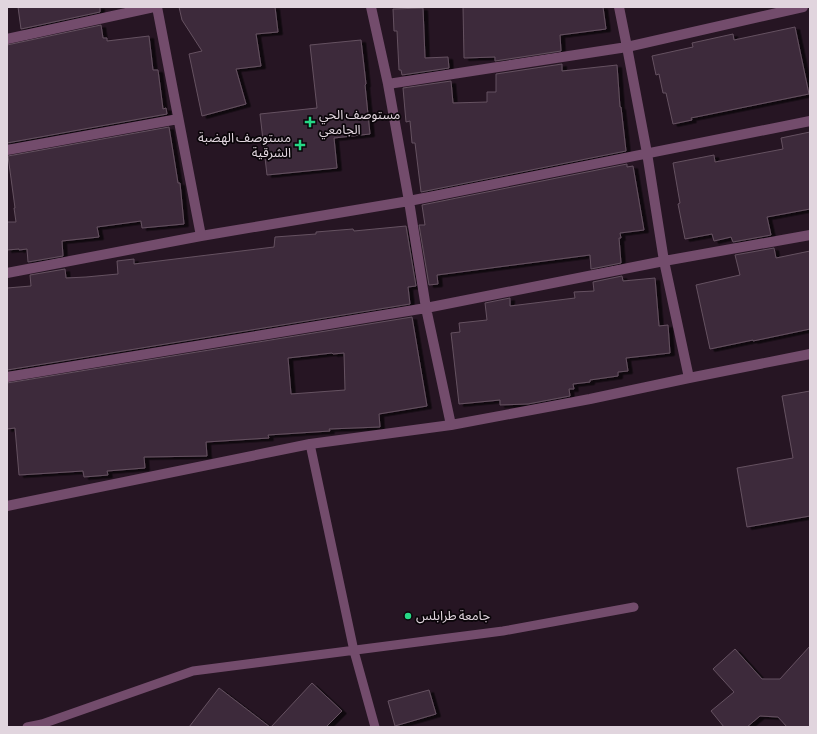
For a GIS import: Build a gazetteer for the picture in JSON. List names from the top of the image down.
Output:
{
  "places": {
    "health": ["مستوصف الحي الجامعي", "مستوصف الهضبة الشرقية"],
    "other": ["جامعة طرابلس"]
  }
}
